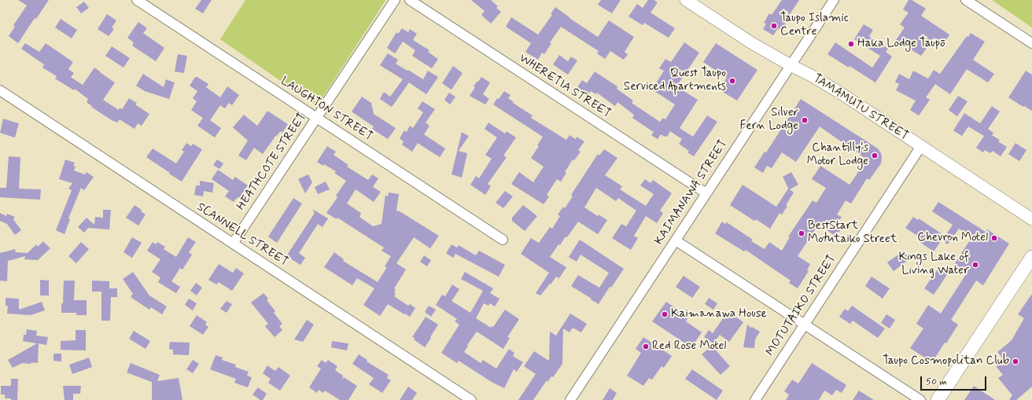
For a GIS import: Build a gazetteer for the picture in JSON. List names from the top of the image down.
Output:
{
  "streets": {
    "street": [
      "WHERETIA STREET",
      "TAMAMUTU STREET",
      "LAUGHTON STREET",
      "HEATHCOTE STREET",
      "KAIMANAWA STREET",
      "SCANNELL STREET",
      "MOTUTAIKO STREET"
    ]
  },
  "crossings": [
    ["WHERETIA STREET", "KAIMANAWA STREET"],
    ["TAMAMUTU STREET", "KAIMANAWA STREET"],
    ["TAMAMUTU STREET", "MOTUTAIKO STREET"],
    ["LAUGHTON STREET", "HEATHCOTE STREET"],
    ["HEATHCOTE STREET", "SCANNELL STREET"]
  ],
  "places": [
    "Taupo Islamic Centre",
    "Haka Lodge Taupō",
    "Quest Taupo Serviced Apartments",
    "Silver Fern Lodge",
    "Chantilly's Motor Lodge",
    "BestStart Motutaiko Street",
    "Chevron Motel",
    "Kings Lake of Living Water",
    "Kaimanawa House",
    "Red Rose Motel",
    "Taupo Cosmopolitan Club"
  ],
  "scale_bar": "50 m"
}
